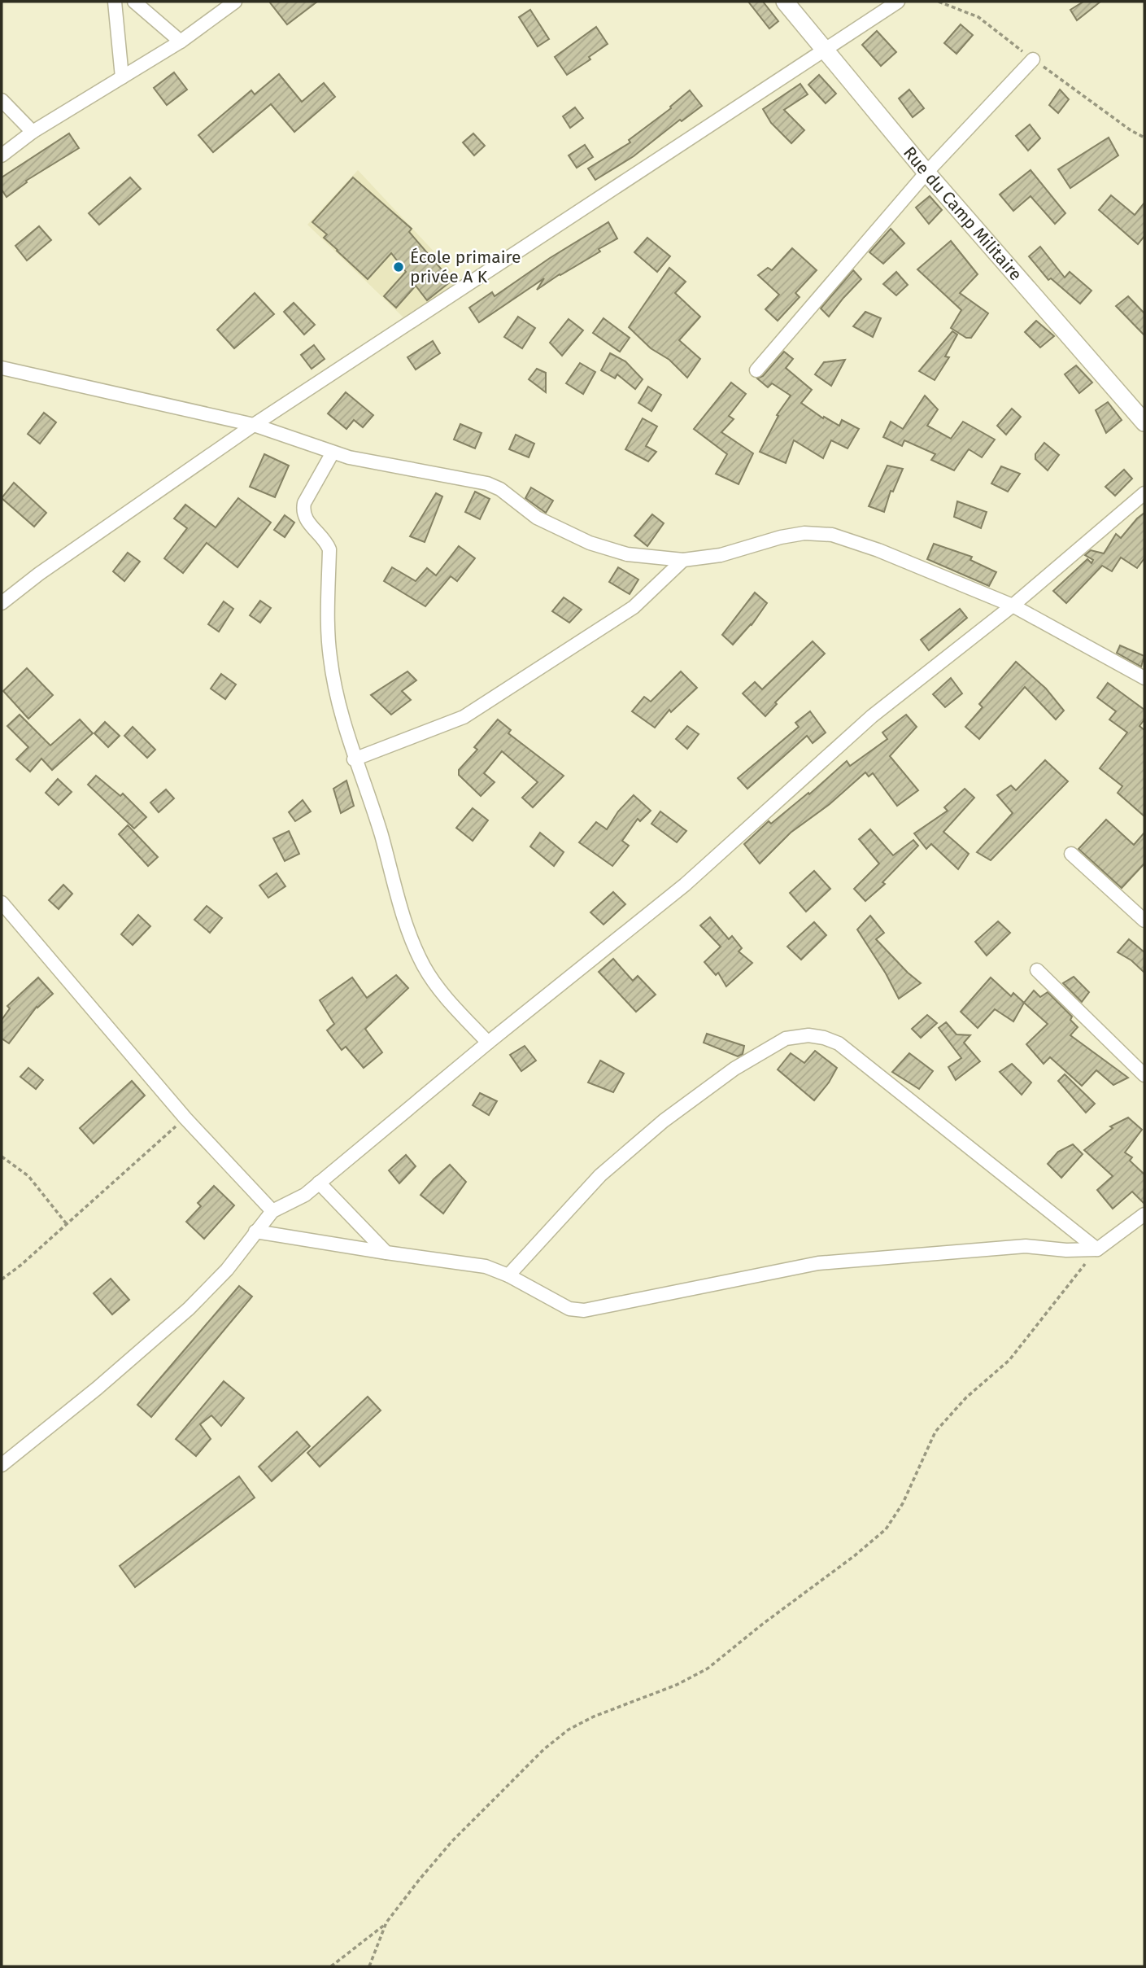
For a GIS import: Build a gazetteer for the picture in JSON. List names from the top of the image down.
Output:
{
  "streets": {
    "street": ["Rue du Camp Militaire"]
  },
  "places": ["École primaire privée A K"]
}
